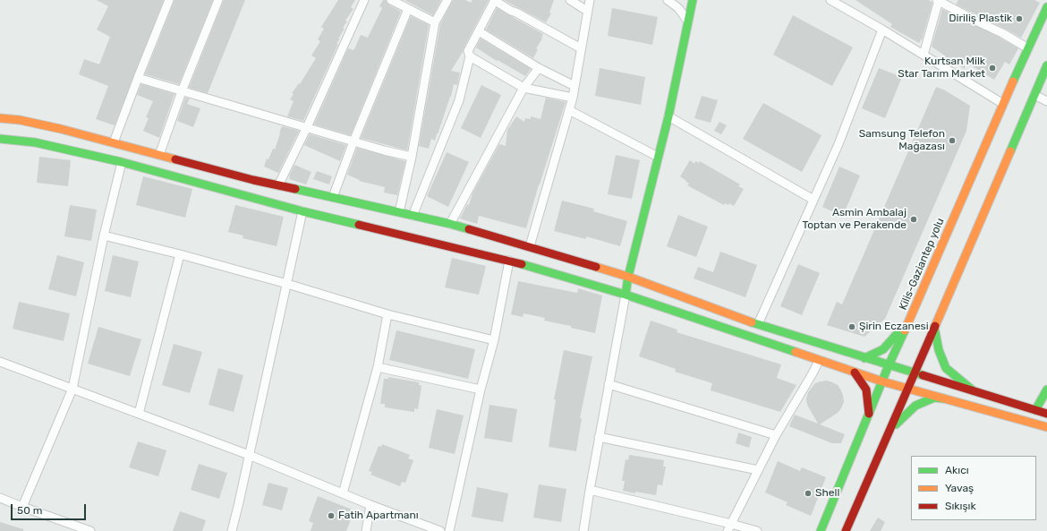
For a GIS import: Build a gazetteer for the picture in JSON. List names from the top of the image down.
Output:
{
  "streets": {
    "main road": ["Kilis-Gaziantep yolu"]
  },
  "places": [
    "Diriliş Plastik",
    "Kurtsan Milk Star Tarım Market",
    "Samsung Telefon Mağazası",
    "Asmin Ambalaj Toptan ve Perakende",
    "Şirin Eczanesi",
    "Shell",
    "Fatih Apartmanı"
  ],
  "legend": ["Akıcı", "Yavaş", "Sıkışık"],
  "scale_bar": "50 m"
}
